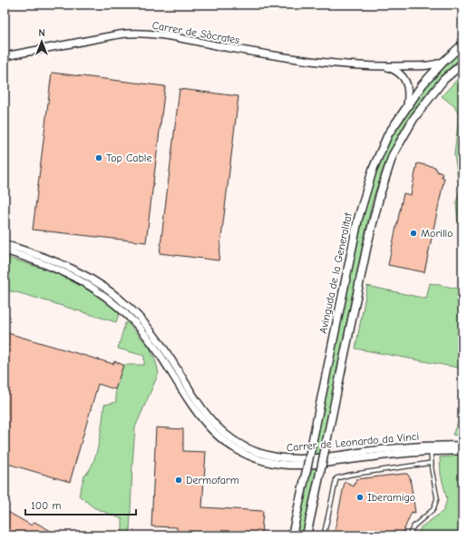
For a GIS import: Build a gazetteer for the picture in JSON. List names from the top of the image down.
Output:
{
  "streets": {
    "street": ["Carrer de Sòcrates", "Avinguda de la Generalitat", "Carrer de Leonardo da Vinci"]
  },
  "crossings": [
    ["Carrer de Sòcrates", "Avinguda de la Generalitat"]
  ],
  "places": [
    "Top Cable",
    "Morillo",
    "Dermofarm",
    "Iberamigo"
  ],
  "scale_bar": "100 m",
  "north": "top"
}
